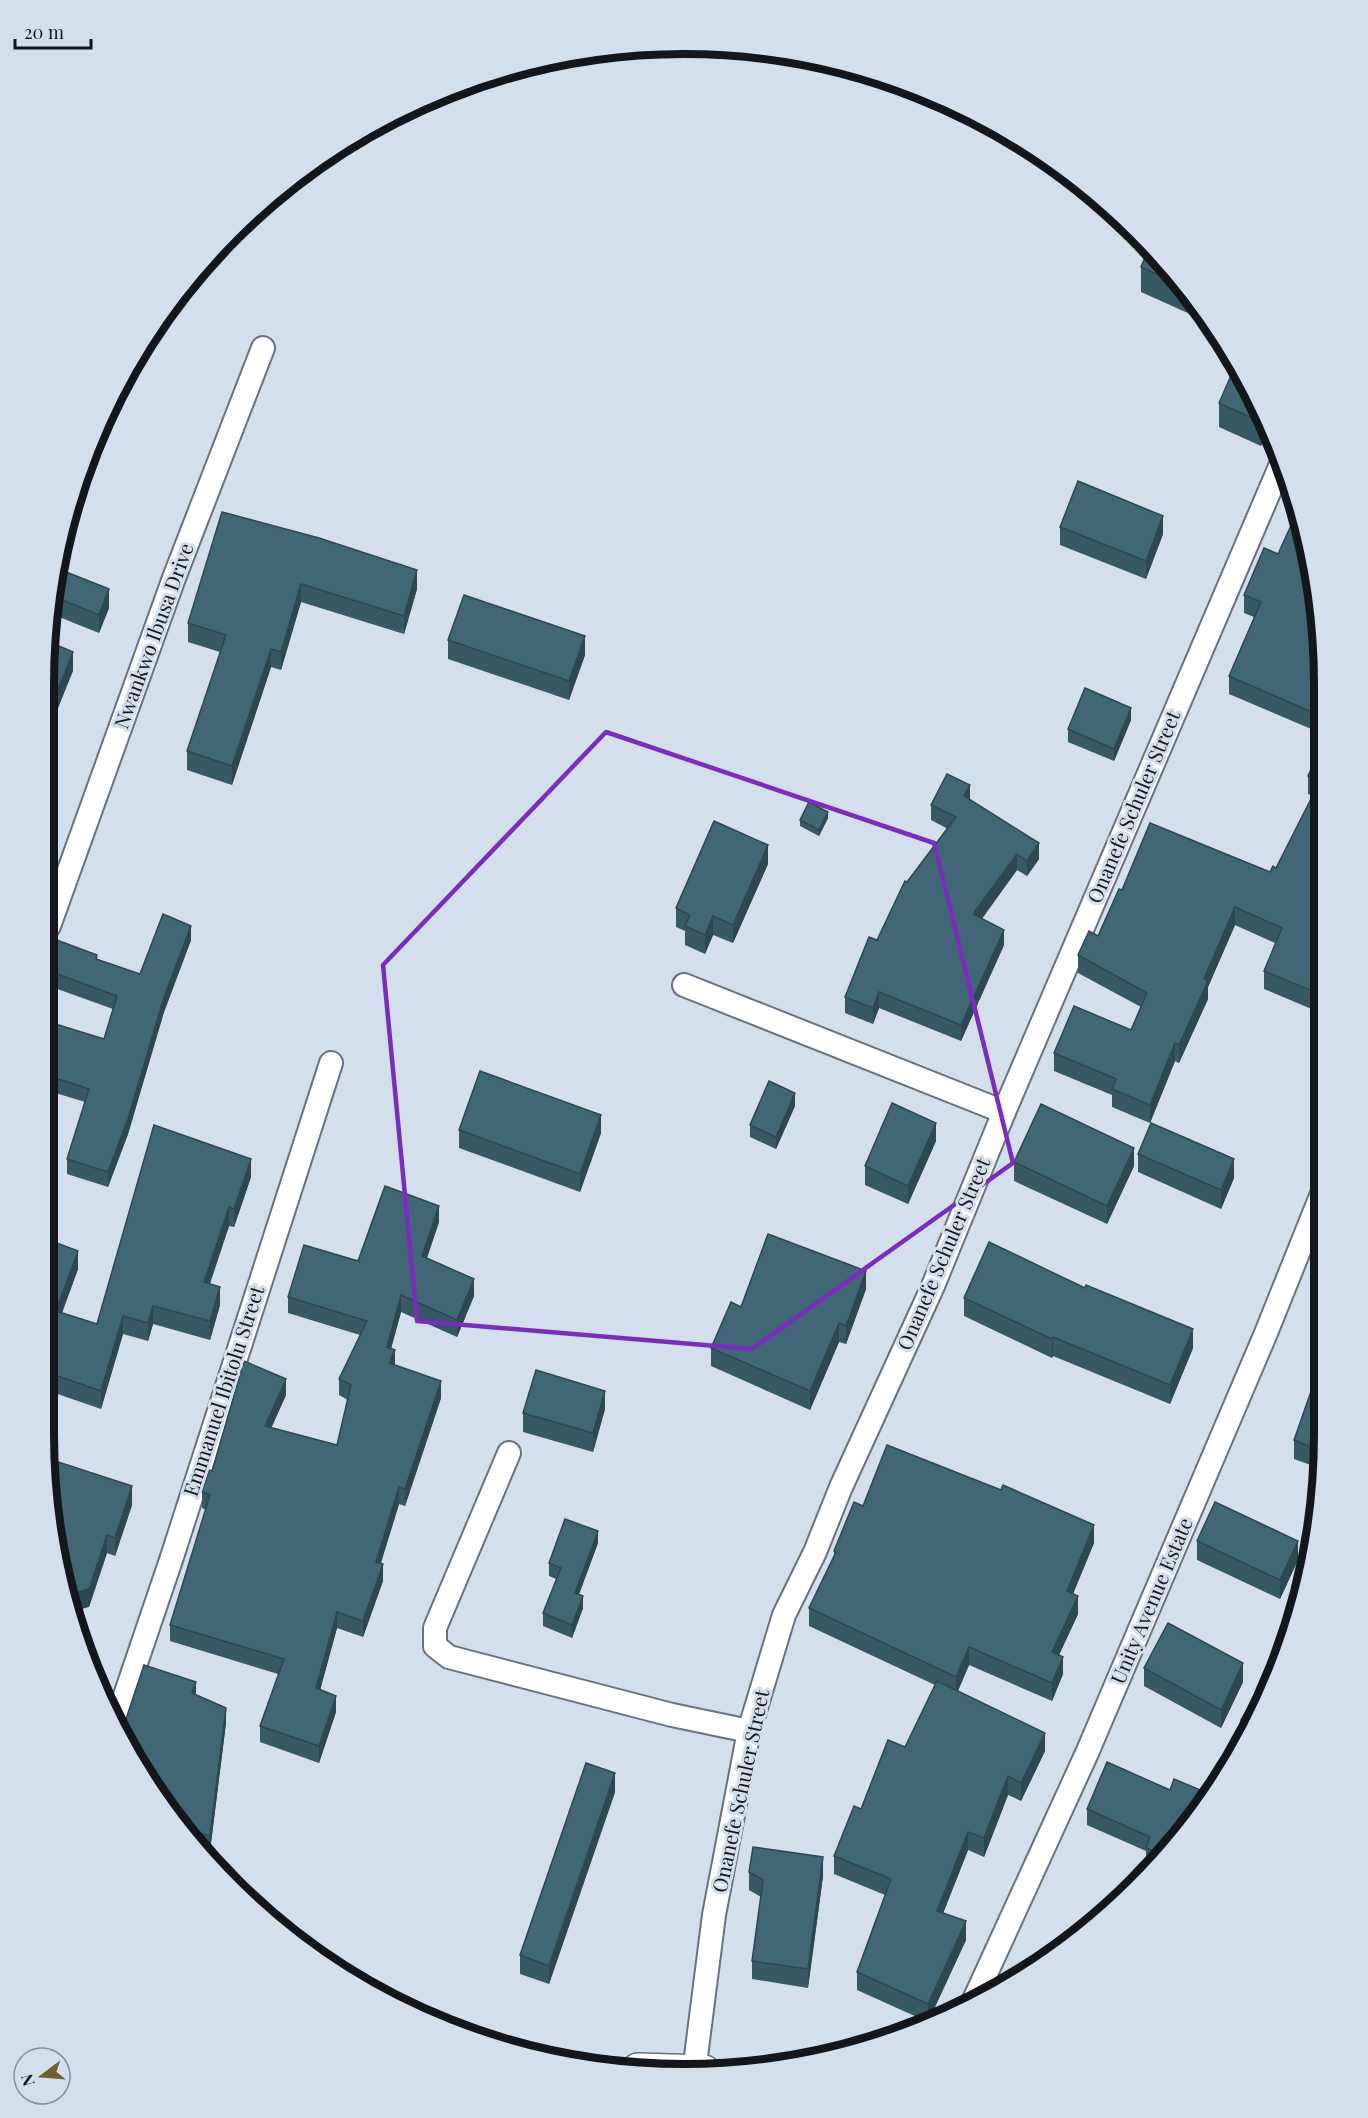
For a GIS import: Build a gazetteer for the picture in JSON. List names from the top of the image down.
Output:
{
  "streets": {
    "street": [
      "Nwankwo Ibusa Drive",
      "Onanefe Schuler Street",
      "Emmanuel Ibitolu Street",
      "Unity Avenue Estate"
    ]
  },
  "scale_bar": "20 m",
  "north": "left"
}
